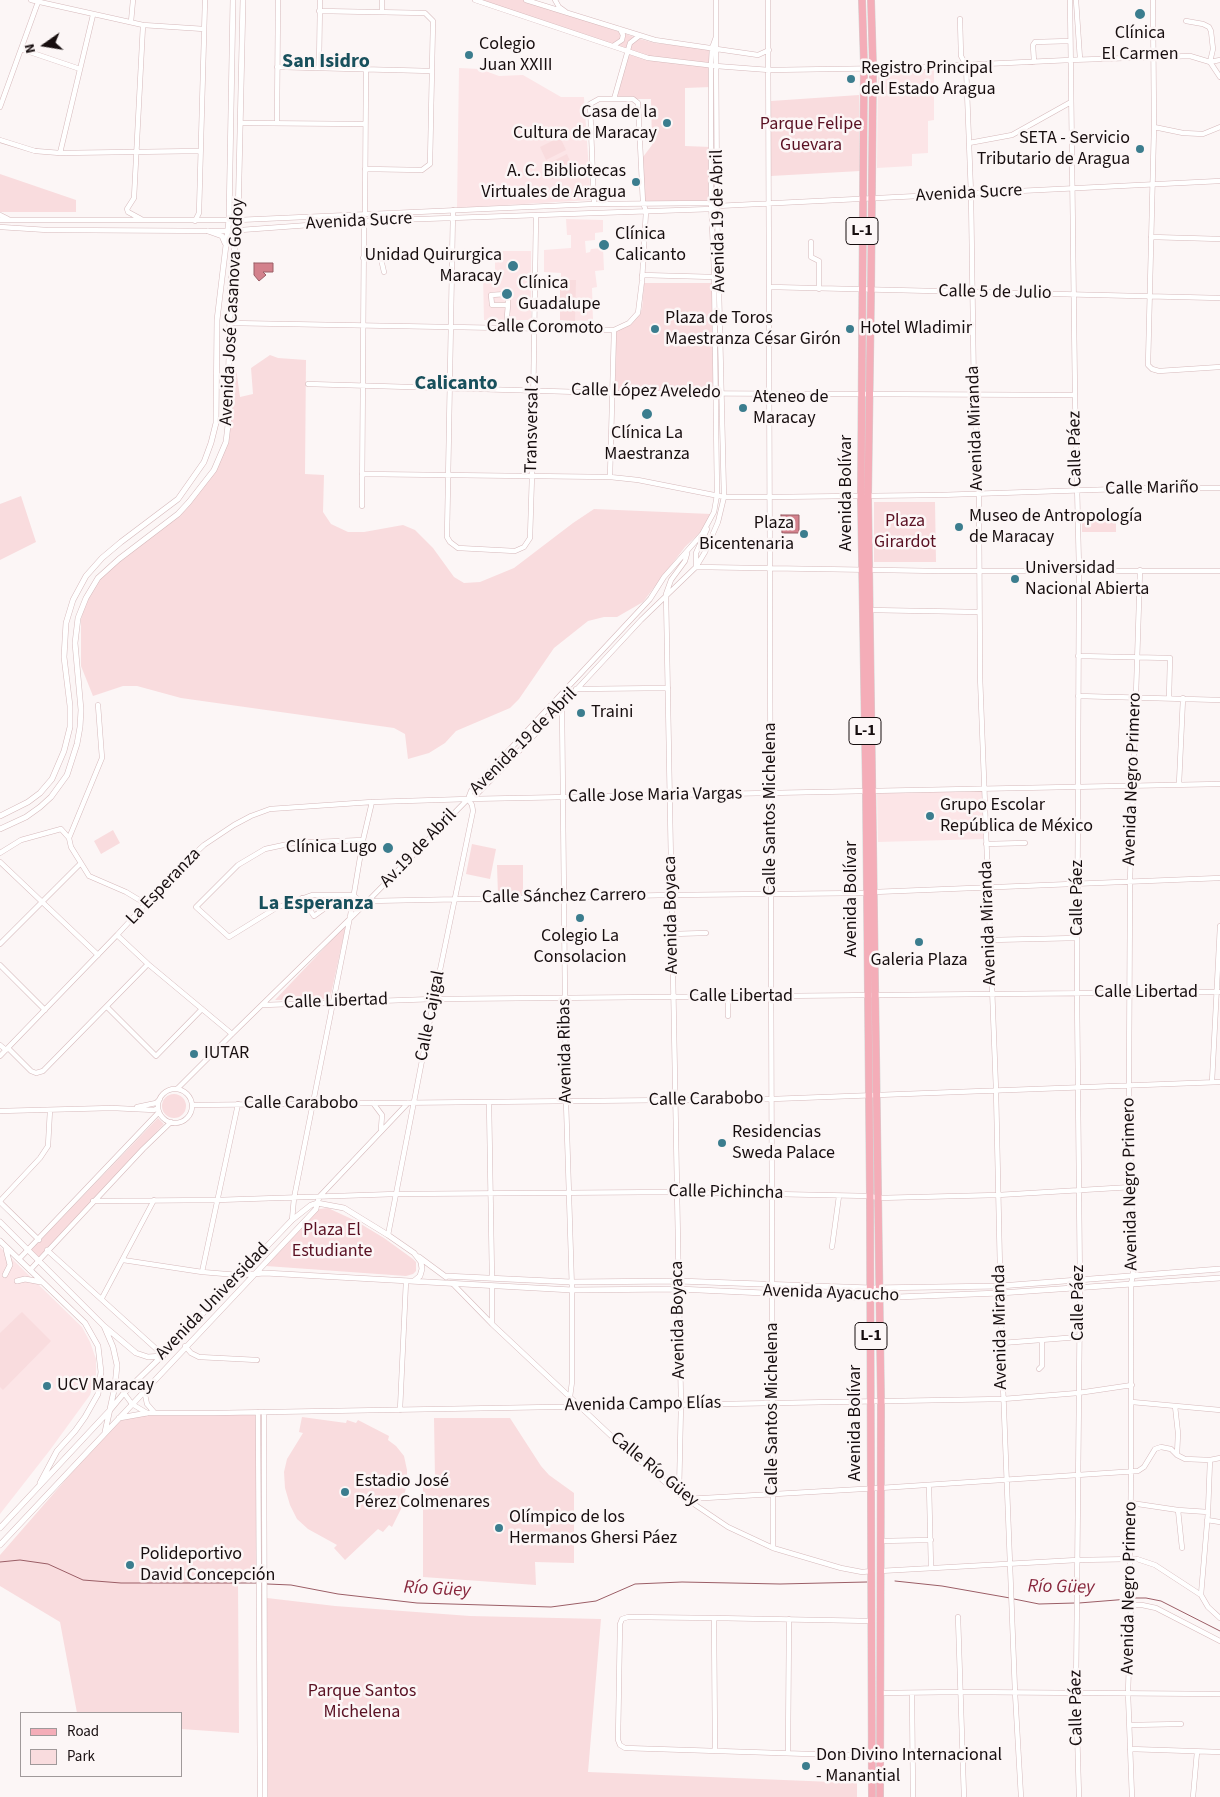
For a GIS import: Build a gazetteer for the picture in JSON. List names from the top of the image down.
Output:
{
  "streets": {
    "main road": ["L-1", "Avenida Bolívar"],
    "street": [
      "Avenida Sucre",
      "Avenida 19 de Abril",
      "Calle 5 de Julio",
      "Avenida José Casanova Godoy",
      "Calle Coromoto",
      "Calle López Aveledo",
      "Transversal 2",
      "Avenida Miranda",
      "Calle Páez",
      "Calle Mariño",
      "Avenida Negro Primero",
      "Calle Jose Maria Vargas",
      "Calle Santos Michelena",
      "Av.19 de Abril",
      "La Esperanza",
      "Calle Sánchez Carrero",
      "Avenida Boyaca",
      "Calle Libertad",
      "Calle Cajigal",
      "Avenida Ribas",
      "Calle Carabobo",
      "Calle Pichincha",
      "Avenida Ayacucho",
      "Avenida Universidad",
      "Avenida Campo Elías",
      "Calle Río Güey"
    ]
  },
  "crossings": [
    ["Avenida Sucre", "Avenida 19 de Abril"],
    ["Avenida Sucre", "Avenida José Casanova Godoy"],
    ["Avenida Sucre", "Calle Coromoto"],
    ["Avenida Sucre", "Transversal 2"],
    ["Avenida Sucre", "Avenida Miranda"],
    ["Avenida Sucre", "Calle Páez"],
    ["Avenida Sucre", "Avenida Bolívar"],
    ["Avenida Sucre", "Calle Santos Michelena"],
    ["Avenida 19 de Abril", "Calle López Aveledo"],
    ["Avenida 19 de Abril", "Calle Mariño"],
    ["Avenida 19 de Abril", "Calle Jose Maria Vargas"],
    ["Avenida 19 de Abril", "Av.19 de Abril"],
    ["Avenida 19 de Abril", "Avenida Boyaca"],
    ["Avenida 19 de Abril", "Calle Cajigal"],
    ["Avenida 19 de Abril", "Avenida Ribas"],
    ["Calle 5 de Julio", "Avenida Miranda"],
    ["Calle 5 de Julio", "Calle Páez"],
    ["Calle 5 de Julio", "Avenida Bolívar"],
    ["Calle 5 de Julio", "Calle Santos Michelena"],
    ["Avenida José Casanova Godoy", "Calle Coromoto"],
    ["Calle Coromoto", "Transversal 2"],
    ["Calle López Aveledo", "Transversal 2"],
    ["Calle López Aveledo", "Avenida Miranda"],
    ["Calle López Aveledo", "Calle Páez"],
    ["Calle López Aveledo", "Avenida Bolívar"],
    ["Calle López Aveledo", "Calle Santos Michelena"],
    ["Transversal 2", "Calle Mariño"],
    ["Avenida Miranda", "Calle Mariño"],
    ["Avenida Miranda", "Calle Jose Maria Vargas"],
    ["Avenida Miranda", "Calle Sánchez Carrero"],
    ["Avenida Miranda", "Calle Libertad"],
    ["Avenida Miranda", "Calle Carabobo"],
    ["Avenida Miranda", "Calle Pichincha"],
    ["Avenida Miranda", "Avenida Ayacucho"],
    ["Avenida Miranda", "Avenida Campo Elías"],
    ["Avenida Miranda", "Calle Río Güey"],
    ["Calle Páez", "Calle Mariño"],
    ["Calle Páez", "Calle Jose Maria Vargas"],
    ["Calle Páez", "Calle Sánchez Carrero"],
    ["Calle Páez", "Calle Libertad"],
    ["Calle Páez", "Calle Carabobo"],
    ["Calle Páez", "Calle Pichincha"],
    ["Calle Páez", "Avenida Ayacucho"],
    ["Calle Páez", "Avenida Campo Elías"],
    ["Calle Páez", "Calle Río Güey"],
    ["Calle Mariño", "Avenida Bolívar"],
    ["Calle Mariño", "Calle Santos Michelena"],
    ["Avenida Bolívar", "Calle Jose Maria Vargas"],
    ["Avenida Bolívar", "Calle Sánchez Carrero"],
    ["Avenida Bolívar", "Calle Libertad"],
    ["Avenida Bolívar", "Calle Carabobo"],
    ["Avenida Bolívar", "Calle Pichincha"],
    ["Avenida Bolívar", "Avenida Ayacucho"],
    ["Avenida Bolívar", "Avenida Campo Elías"],
    ["Avenida Bolívar", "Calle Río Güey"],
    ["Avenida Negro Primero", "Calle Jose Maria Vargas"],
    ["Avenida Negro Primero", "Calle Sánchez Carrero"],
    ["Avenida Negro Primero", "Calle Libertad"],
    ["Avenida Negro Primero", "Calle Carabobo"],
    ["Avenida Negro Primero", "Calle Pichincha"],
    ["Avenida Negro Primero", "Avenida Ayacucho"],
    ["Avenida Negro Primero", "Avenida Campo Elías"],
    ["Avenida Negro Primero", "Calle Río Güey"],
    ["Calle Jose Maria Vargas", "Calle Santos Michelena"],
    ["Calle Jose Maria Vargas", "Av.19 de Abril"],
    ["Calle Jose Maria Vargas", "La Esperanza"],
    ["Calle Jose Maria Vargas", "Avenida Boyaca"],
    ["Calle Jose Maria Vargas", "Calle Cajigal"],
    ["Calle Jose Maria Vargas", "Avenida Ribas"],
    ["Calle Santos Michelena", "Calle Sánchez Carrero"],
    ["Calle Santos Michelena", "Calle Libertad"],
    ["Calle Santos Michelena", "Calle Carabobo"],
    ["Calle Santos Michelena", "Calle Pichincha"],
    ["Calle Santos Michelena", "Avenida Ayacucho"],
    ["Calle Santos Michelena", "Avenida Campo Elías"],
    ["Calle Santos Michelena", "Calle Río Güey"],
    ["Av.19 de Abril", "Calle Sánchez Carrero"],
    ["Av.19 de Abril", "Calle Libertad"],
    ["Av.19 de Abril", "Calle Cajigal"],
    ["Av.19 de Abril", "Calle Carabobo"],
    ["Calle Sánchez Carrero", "Avenida Boyaca"],
    ["Calle Sánchez Carrero", "Calle Cajigal"],
    ["Calle Sánchez Carrero", "Avenida Ribas"],
    ["Avenida Boyaca", "Calle Libertad"],
    ["Avenida Boyaca", "Calle Carabobo"],
    ["Avenida Boyaca", "Calle Pichincha"],
    ["Avenida Boyaca", "Avenida Ayacucho"],
    ["Avenida Boyaca", "Avenida Campo Elías"],
    ["Avenida Boyaca", "Calle Río Güey"],
    ["Calle Libertad", "Calle Cajigal"],
    ["Calle Libertad", "Avenida Ribas"],
    ["Calle Cajigal", "Calle Carabobo"],
    ["Calle Cajigal", "Calle Pichincha"],
    ["Avenida Ribas", "Calle Carabobo"],
    ["Avenida Ribas", "Calle Pichincha"],
    ["Avenida Ribas", "Avenida Ayacucho"],
    ["Avenida Ribas", "Calle Río Güey"],
    ["Avenida Ayacucho", "Avenida Universidad"],
    ["Avenida Ayacucho", "Calle Río Güey"],
    ["Avenida Campo Elías", "Calle Río Güey"]
  ],
  "districts": ["San Isidro", "Calicanto", "La Esperanza"],
  "water": ["Río Güey"],
  "parks": [
    "Parque Felipe Guevara",
    "Plaza Girardot",
    "Plaza El Estudiante",
    "Parque Santos Michelena"
  ],
  "places": [
    "Clínica El Carmen",
    "Colegio Juan XXIII",
    "Registro Principal del Estado Aragua",
    "Casa de la Cultura de Maracay",
    "SETA - Servicio Tributario de Aragua",
    "A. C. Bibliotecas Virtuales de Aragua",
    "Clínica Calicanto",
    "Unidad Quirurgica Maracay",
    "Clínica Guadalupe",
    "Plaza de Toros Maestranza César Girón",
    "Hotel Wladimir",
    "Ateneo de Maracay",
    "Clínica La Maestranza",
    "Museo de Antropología de Maracay",
    "Plaza Bicentenaria",
    "Universidad Nacional Abierta",
    "Traini",
    "Grupo Escolar República de México",
    "Clínica Lugo",
    "Colegio La Consolacion",
    "Galeria Plaza",
    "IUTAR",
    "Residencias Sweda Palace",
    "UCV Maracay",
    "Estadio José Pérez Colmenares",
    "Olímpico de los Hermanos Ghersi Páez",
    "Polideportivo David Concepción",
    "Don Divino Internacional - Manantial"
  ],
  "legend": ["Road", "Park"],
  "north": "left"
}
